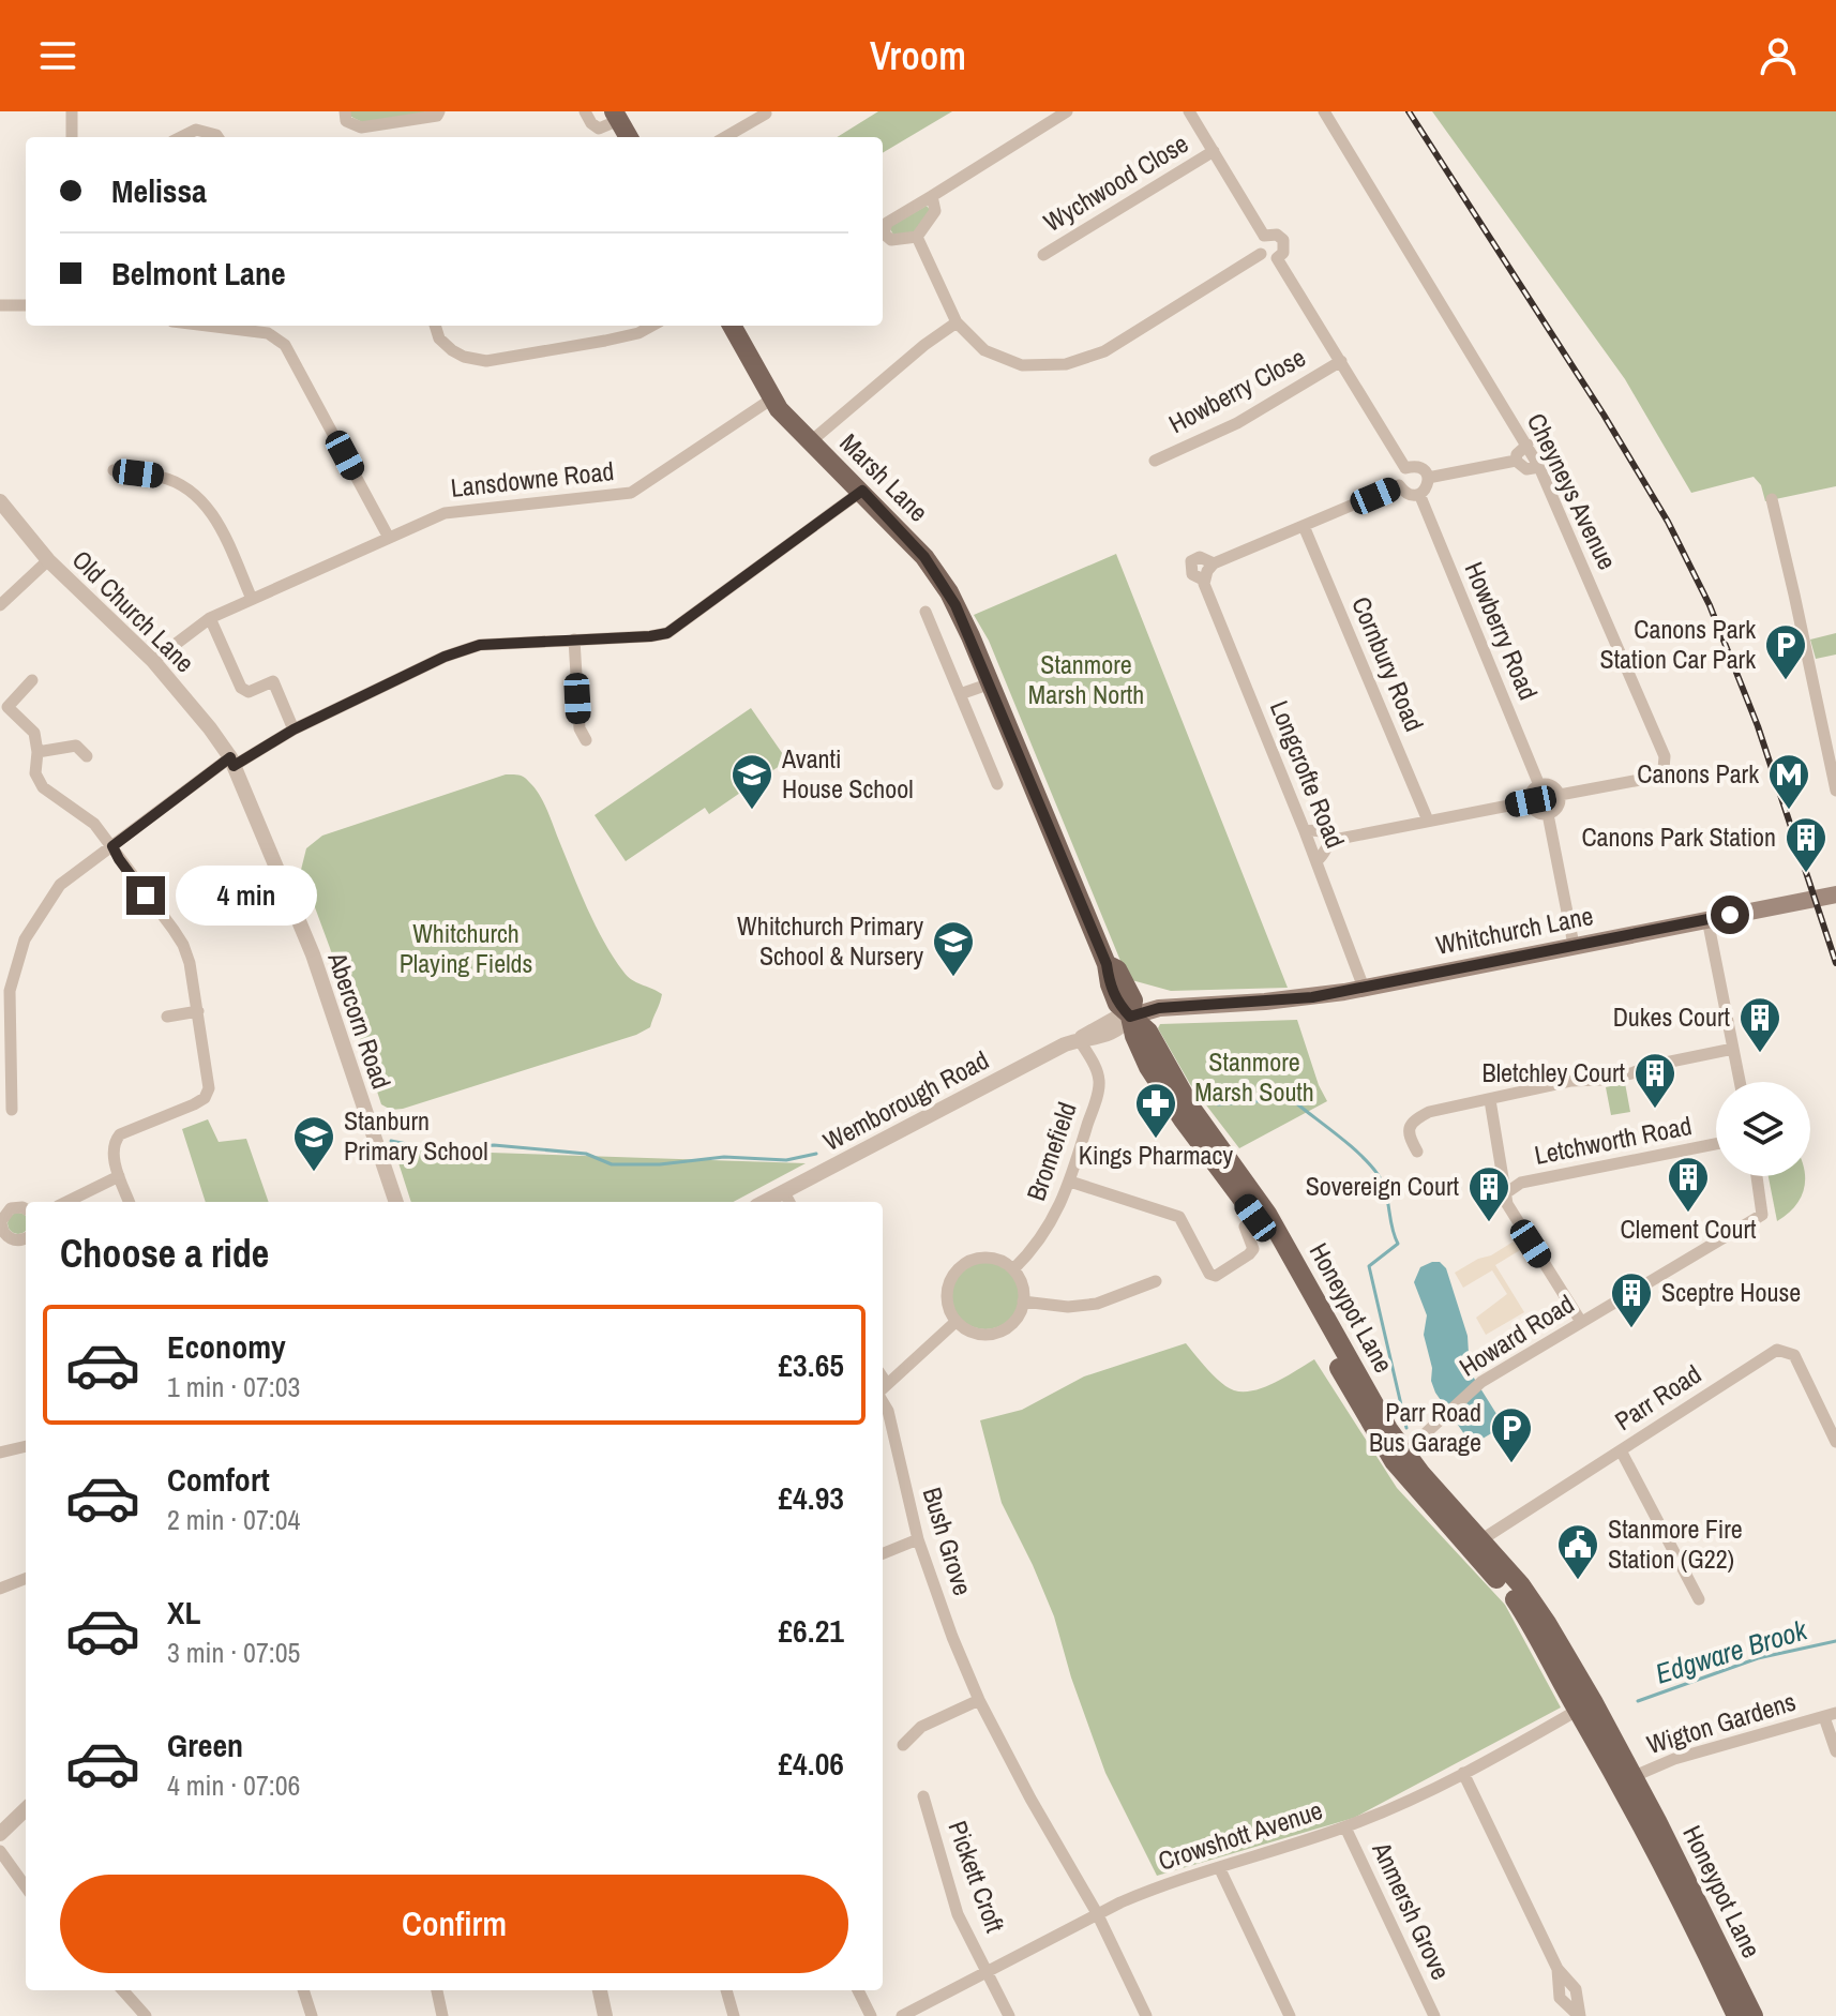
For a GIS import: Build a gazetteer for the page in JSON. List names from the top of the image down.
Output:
{
  "streets": {
    "main road": ["Marsh Lane", "Whitchurch Lane", "Honeypot Lane"],
    "street": [
      "Wychwood Close",
      "Howberry Close",
      "Lansdowne Road",
      "Cheyneys Avenue",
      "Old Church Lane",
      "Howberry Road",
      "Cornbury Road",
      "Longcrofte Road",
      "Abercorn Road",
      "Wemborough Road",
      "Letchworth Road",
      "Bromefield",
      "Howard Road",
      "Parr Road",
      "Bush Grove",
      "Wigton Gardens",
      "Crowshott Avenue",
      "Pickett Croft",
      "Anmersh Grove"
    ]
  },
  "crossings": [
    ["Marsh Lane", "Lansdowne Road"],
    ["Marsh Lane", "Whitchurch Lane"],
    ["Marsh Lane", "Wemborough Road"],
    ["Marsh Lane", "Honeypot Lane"],
    ["Lansdowne Road", "Old Church Lane"],
    ["Cheyneys Avenue", "Howberry Road"],
    ["Old Church Lane", "Abercorn Road"],
    ["Longcrofte Road", "Whitchurch Lane"],
    ["Whitchurch Lane", "Wemborough Road"],
    ["Whitchurch Lane", "Honeypot Lane"],
    ["Wemborough Road", "Bromefield"],
    ["Wemborough Road", "Honeypot Lane"],
    ["Honeypot Lane", "Howard Road"],
    ["Honeypot Lane", "Parr Road"],
    ["Honeypot Lane", "Wigton Gardens"],
    ["Honeypot Lane", "Crowshott Avenue"],
    ["Bush Grove", "Crowshott Avenue"],
    ["Crowshott Avenue", "Pickett Croft"],
    ["Crowshott Avenue", "Anmersh Grove"]
  ],
  "water": ["Edgware Brook"],
  "parks": ["Stanmore Marsh North", "Whitchurch Playing Fields", "Stanmore Marsh South"],
  "places": {
    "parking": ["Canons Park Station Car Park", "Parr Road Bus Garage"],
    "school or university": ["Avanti House School", "Whitchurch Primary School & Nursery", "Stanburn Primary School"],
    "metro station": ["Canons Park"],
    "building": [
      "Canons Park Station",
      "Dukes Court",
      "Bletchley Court",
      "Clement Court",
      "Sovereign Court",
      "Sceptre House"
    ],
    "pharmacy": ["Kings Pharmacy"],
    "public building": ["Stanmore Fire Station (G22)"]
  },
  "page": {
    "header": "Vroom",
    "banner": ["Melissa", "Belmont Lane"],
    "bubble": "4 min",
    "heading": "Choose a ride",
    "list": [
      {
        "name": "Economy",
        "note": "1 min · 07:03",
        "value": "£3.65"
      },
      {
        "name": "Comfort",
        "note": "2 min · 07:04",
        "value": "£4.93"
      },
      {
        "name": "XL",
        "note": "3 min · 07:05",
        "value": "£6.21"
      },
      {
        "name": "Green",
        "note": "4 min · 07:06",
        "value": "£4.06"
      }
    ],
    "buttons": "Confirm"
  }
}
